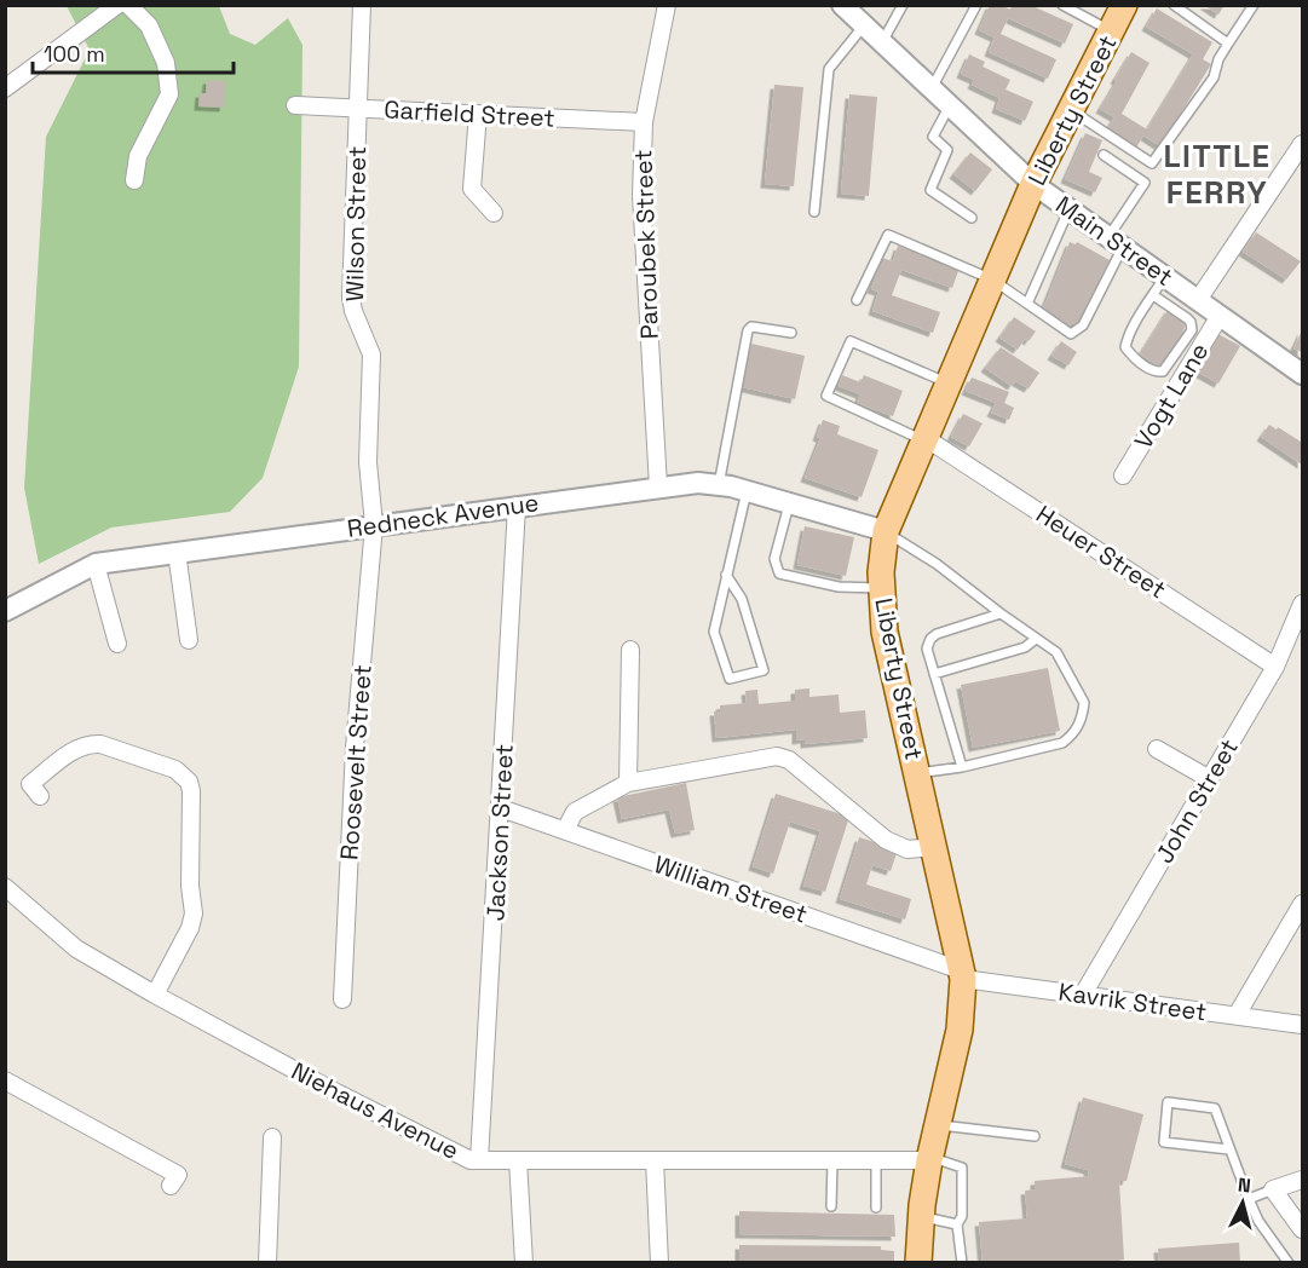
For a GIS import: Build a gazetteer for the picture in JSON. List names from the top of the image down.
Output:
{
  "streets": {
    "main road": ["Liberty Street"],
    "street": [
      "Garfield Street",
      "Wilson Street",
      "Main Street",
      "Paroubek Street",
      "Vogt Lane",
      "Redneck Avenue",
      "Heuer Street",
      "Roosevelt Street",
      "John Street",
      "Jackson Street",
      "William Street",
      "Kavrik Street",
      "Niehaus Avenue"
    ]
  },
  "crossings": [
    ["Liberty Street", "Main Street"],
    ["Liberty Street", "Redneck Avenue"],
    ["Liberty Street", "Heuer Street"],
    ["Liberty Street", "William Street"],
    ["Liberty Street", "Kavrik Street"],
    ["Liberty Street", "Niehaus Avenue"],
    ["Garfield Street", "Wilson Street"],
    ["Garfield Street", "Paroubek Street"],
    ["Wilson Street", "Redneck Avenue"],
    ["Wilson Street", "Roosevelt Street"],
    ["Main Street", "Vogt Lane"],
    ["Paroubek Street", "Redneck Avenue"],
    ["Redneck Avenue", "Roosevelt Street"],
    ["Redneck Avenue", "Jackson Street"],
    ["Heuer Street", "John Street"],
    ["John Street", "Kavrik Street"],
    ["Jackson Street", "William Street"],
    ["Jackson Street", "Niehaus Avenue"],
    ["William Street", "Kavrik Street"]
  ],
  "districts": ["LITTLE FERRY"],
  "scale_bar": "100 m",
  "north": "top"
}
